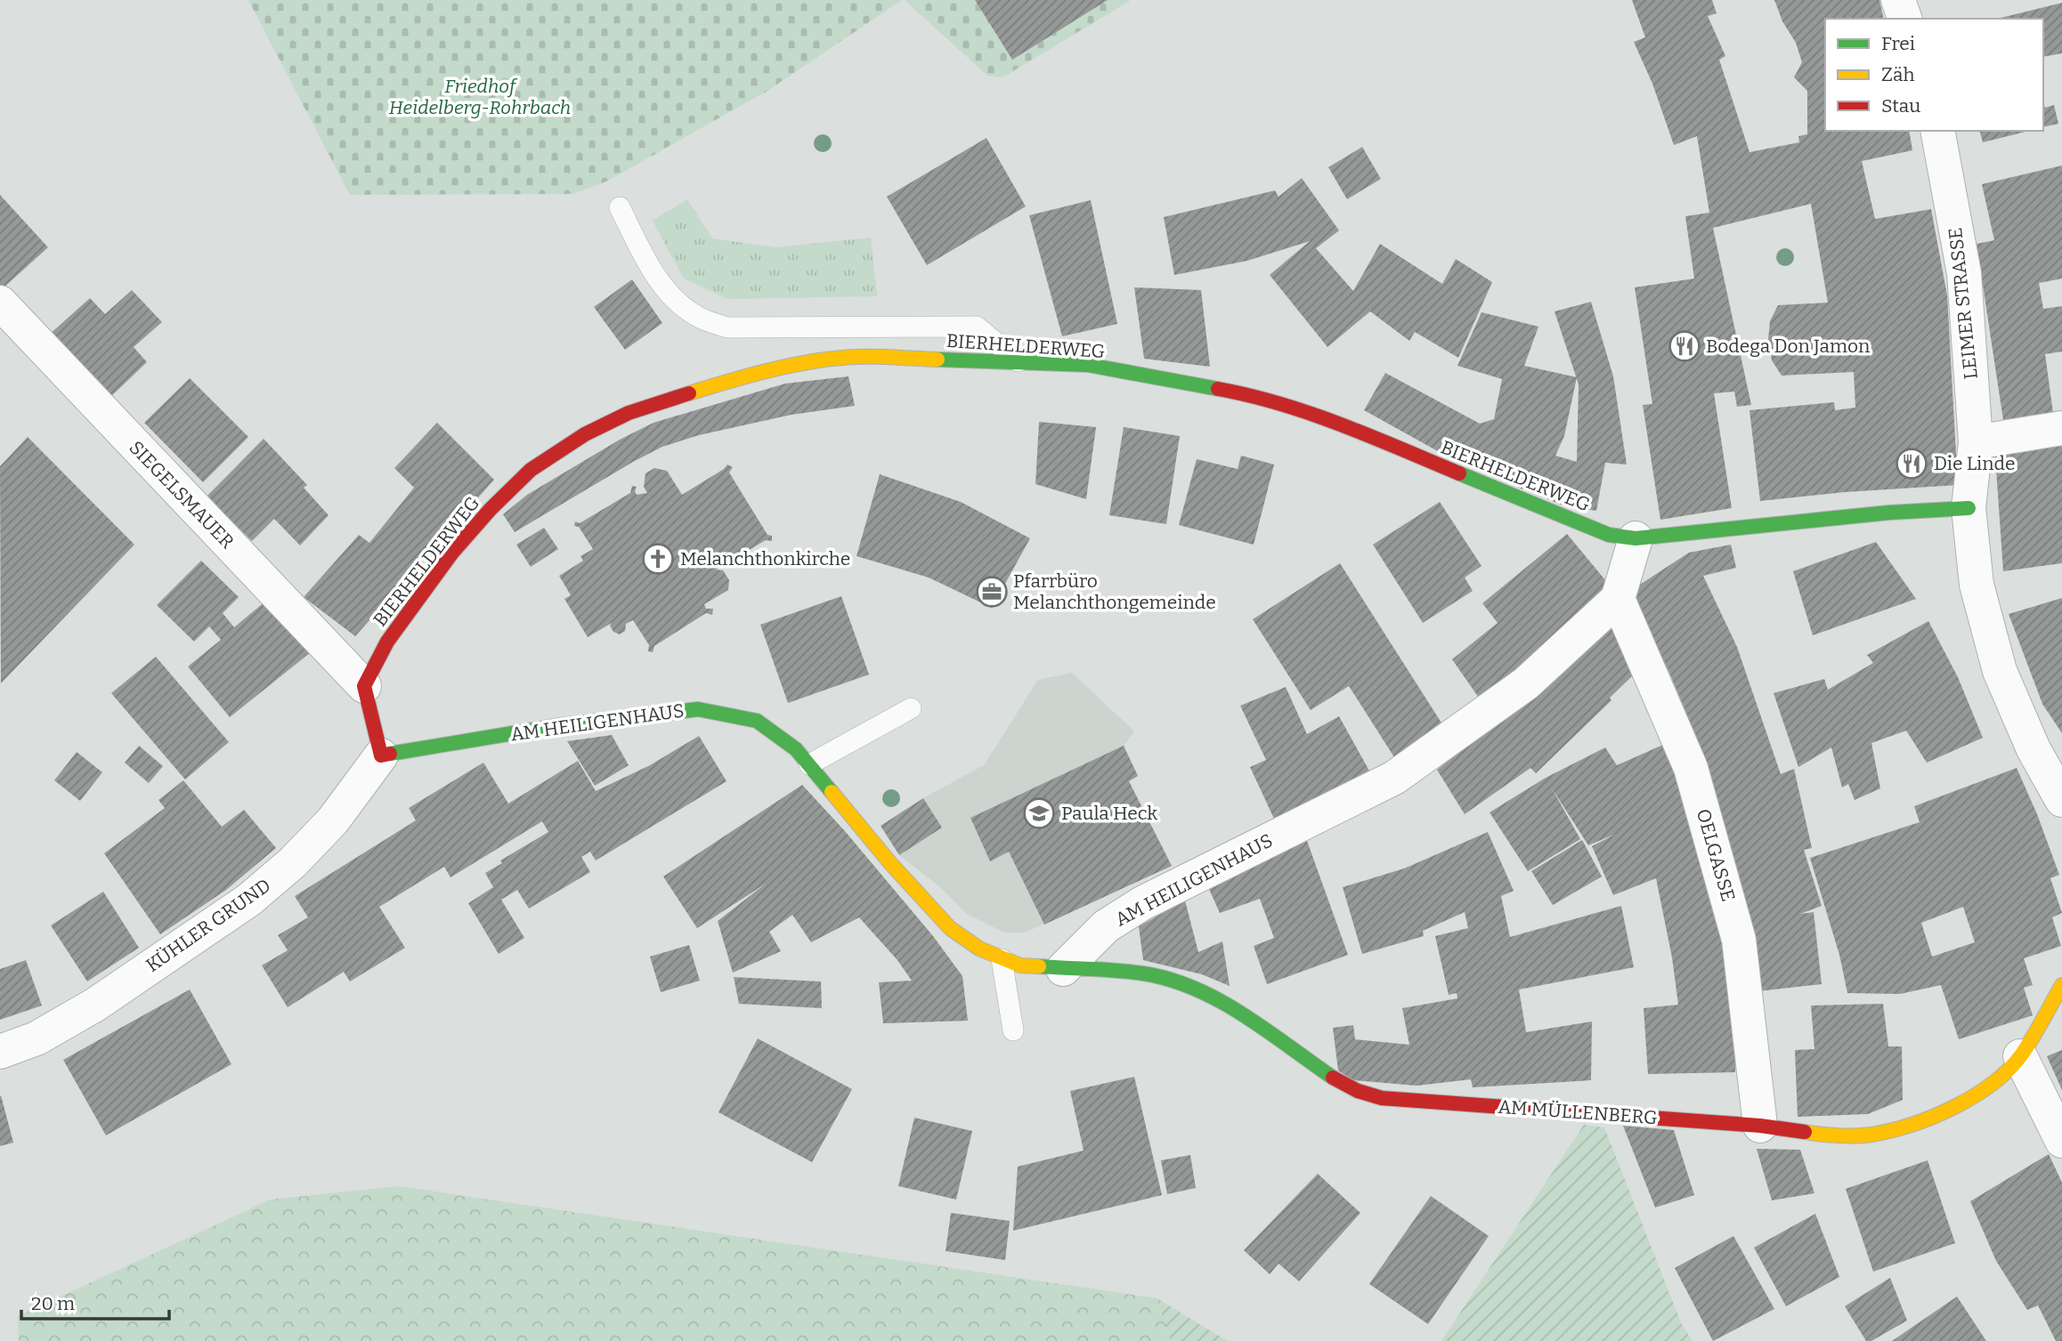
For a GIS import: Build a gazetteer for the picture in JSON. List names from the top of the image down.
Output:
{
  "streets": {
    "street": [
      "LEIMER STRASSE",
      "BIERHELDERWEG",
      "SIEGELSMAUER",
      "AM HEILIGENHAUS",
      "OELGASSE",
      "KÜHLER GRUND",
      "AM MÜLLENBERG"
    ]
  },
  "crossings": [
    ["LEIMER STRASSE", "BIERHELDERWEG"],
    ["BIERHELDERWEG", "SIEGELSMAUER"],
    ["AM HEILIGENHAUS", "OELGASSE"],
    ["AM HEILIGENHAUS", "KÜHLER GRUND"],
    ["AM HEILIGENHAUS", "AM MÜLLENBERG"],
    ["OELGASSE", "AM MÜLLENBERG"]
  ],
  "parks": ["Friedhof Heidelberg-Rohrbach"],
  "places": {
    "restaurant": ["Bodega Don Jamon", "Die Linde"],
    "church": ["Melanchthonkirche"],
    "office": ["Pfarrbüro Melanchthongemeinde"],
    "school or university": ["Paula Heck"]
  },
  "legend": ["Frei", "Zäh", "Stau"],
  "scale_bar": "20 m"
}
